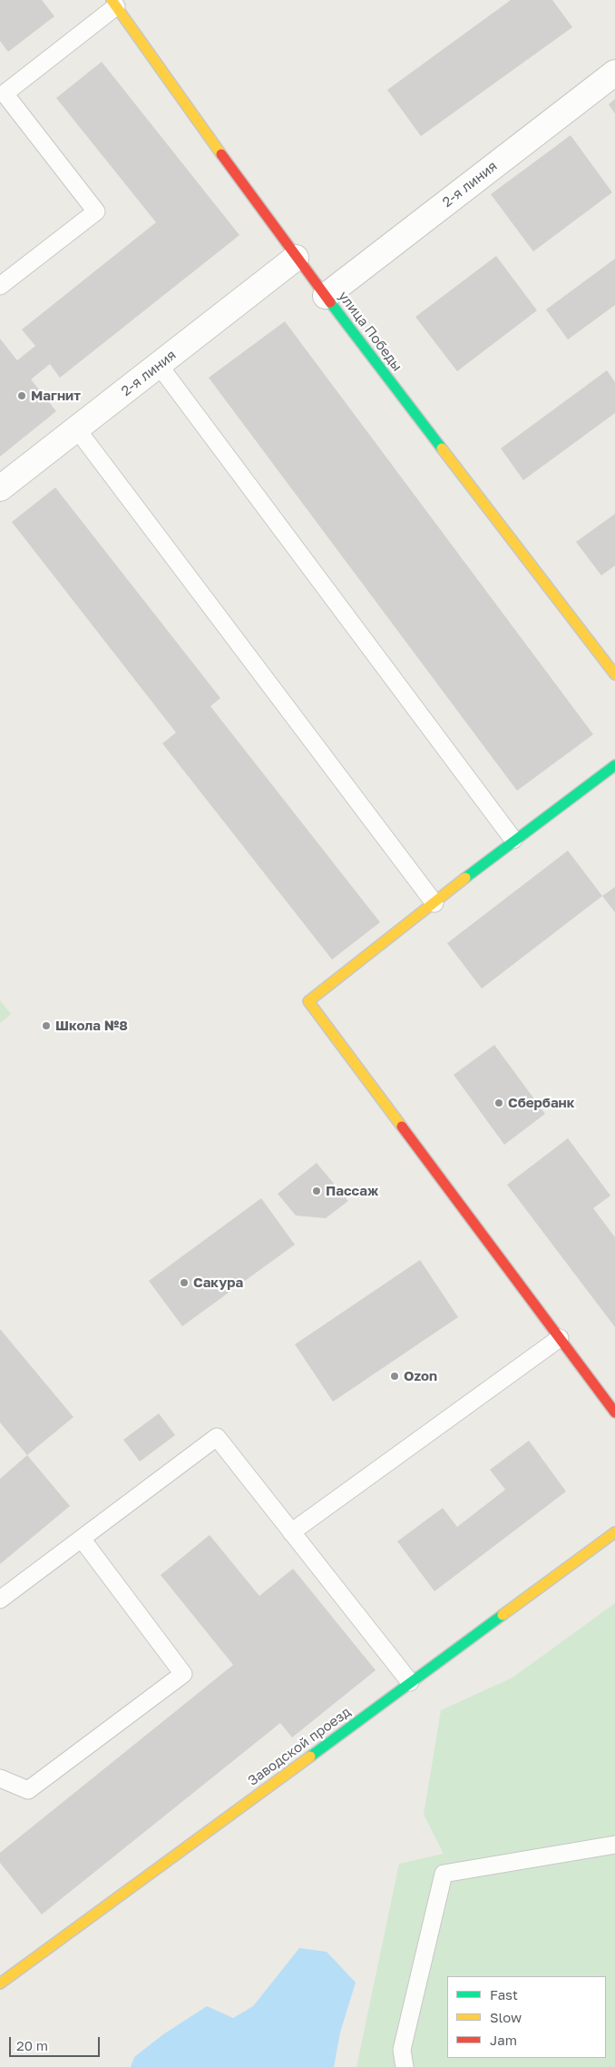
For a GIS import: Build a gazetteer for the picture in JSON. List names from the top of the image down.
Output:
{
  "streets": {
    "street": ["2-я линия", "улица Победы", "Заводской проезд"]
  },
  "crossings": [
    ["2-я линия", "улица Победы"]
  ],
  "places": [
    "Магнит",
    "Школа №8",
    "Сбербанк",
    "Пассаж",
    "Сакура",
    "Ozon"
  ],
  "legend": ["Fast", "Slow", "Jam"],
  "scale_bar": "20 m"
}
